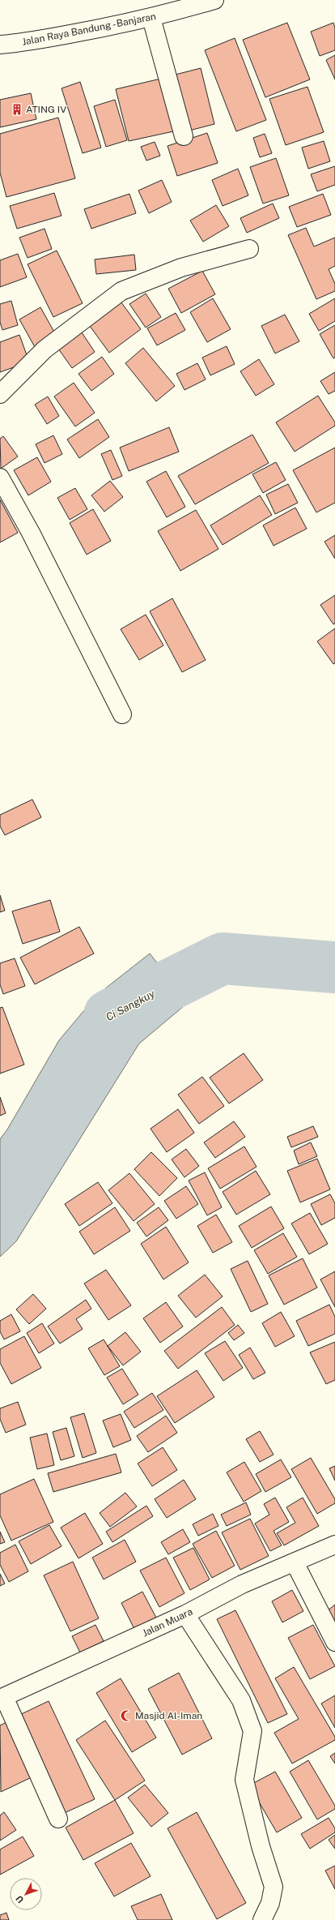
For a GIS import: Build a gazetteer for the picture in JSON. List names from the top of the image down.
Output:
{
  "streets": {
    "street": ["Jalan Raya Bandung - Banjaran", "Jalan Muara"]
  },
  "water": ["Ci Sangkuy"],
  "places": {
    "building": ["ATING IV"],
    "mosque": ["Masjid Al-Iman"]
  },
  "north": "bottom left"
}
